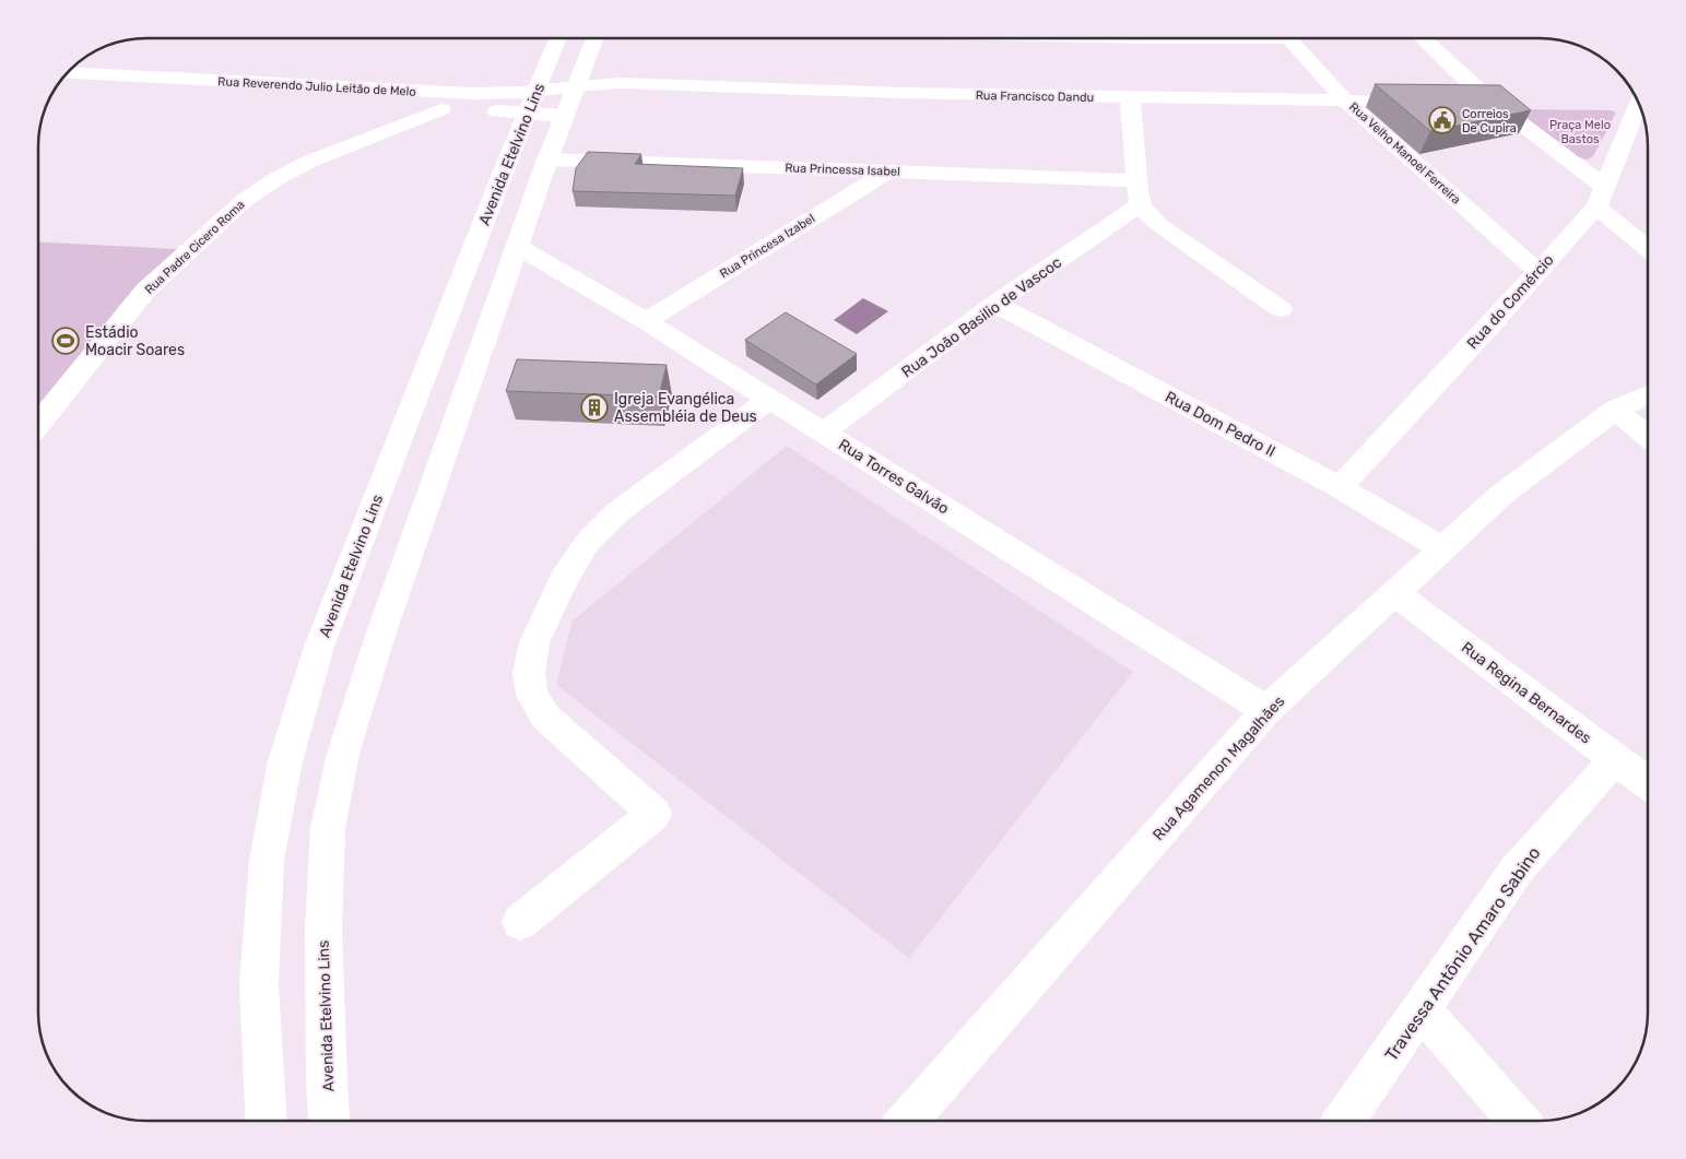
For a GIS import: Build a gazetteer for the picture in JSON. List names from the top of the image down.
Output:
{
  "streets": {
    "street": [
      "Rua Reverendo Julio Leitão de Melo",
      "Rua Francisco Dandu",
      "Rua Velho Manoel Ferreira",
      "Avenida Etelvino Lins",
      "Rua Princessa Isabel",
      "Rua Princesa Izabel",
      "Rua Padre Cicero Roma",
      "Rua do Comércio",
      "Rua João Basilio de Vascoc",
      "Rua Dom Pedro II",
      "Rua Torres Galvão",
      "Rua Regina Bernardes",
      "Rua Agamenon Magalhães",
      "Travessa Antônio Amaro Sabino"
    ]
  },
  "crossings": [
    ["Rua Reverendo Julio Leitão de Melo", "Rua Francisco Dandu"],
    ["Rua Reverendo Julio Leitão de Melo", "Avenida Etelvino Lins"],
    ["Rua Reverendo Julio Leitão de Melo", "Rua Padre Cicero Roma"],
    ["Rua Francisco Dandu", "Rua Velho Manoel Ferreira"],
    ["Rua Francisco Dandu", "Avenida Etelvino Lins"],
    ["Rua Velho Manoel Ferreira", "Rua do Comércio"],
    ["Avenida Etelvino Lins", "Rua Princessa Isabel"],
    ["Avenida Etelvino Lins", "Rua Torres Galvão"],
    ["Rua Princessa Isabel", "Rua Princesa Izabel"],
    ["Rua Princesa Izabel", "Rua Torres Galvão"],
    ["Rua do Comércio", "Rua Dom Pedro II"],
    ["Rua João Basilio de Vascoc", "Rua Dom Pedro II"],
    ["Rua João Basilio de Vascoc", "Rua Torres Galvão"],
    ["Rua Dom Pedro II", "Rua Agamenon Magalhães"],
    ["Rua Torres Galvão", "Rua Agamenon Magalhães"],
    ["Rua Regina Bernardes", "Rua Agamenon Magalhães"],
    ["Rua Regina Bernardes", "Travessa Antônio Amaro Sabino"]
  ],
  "parks": ["Praça Melo Bastos"],
  "places": {
    "public building": ["Correios De Cupira"],
    "sports": ["Estádio Moacir Soares"],
    "building": ["Igreja Evangélica Assembléia de Deus"]
  }
}
